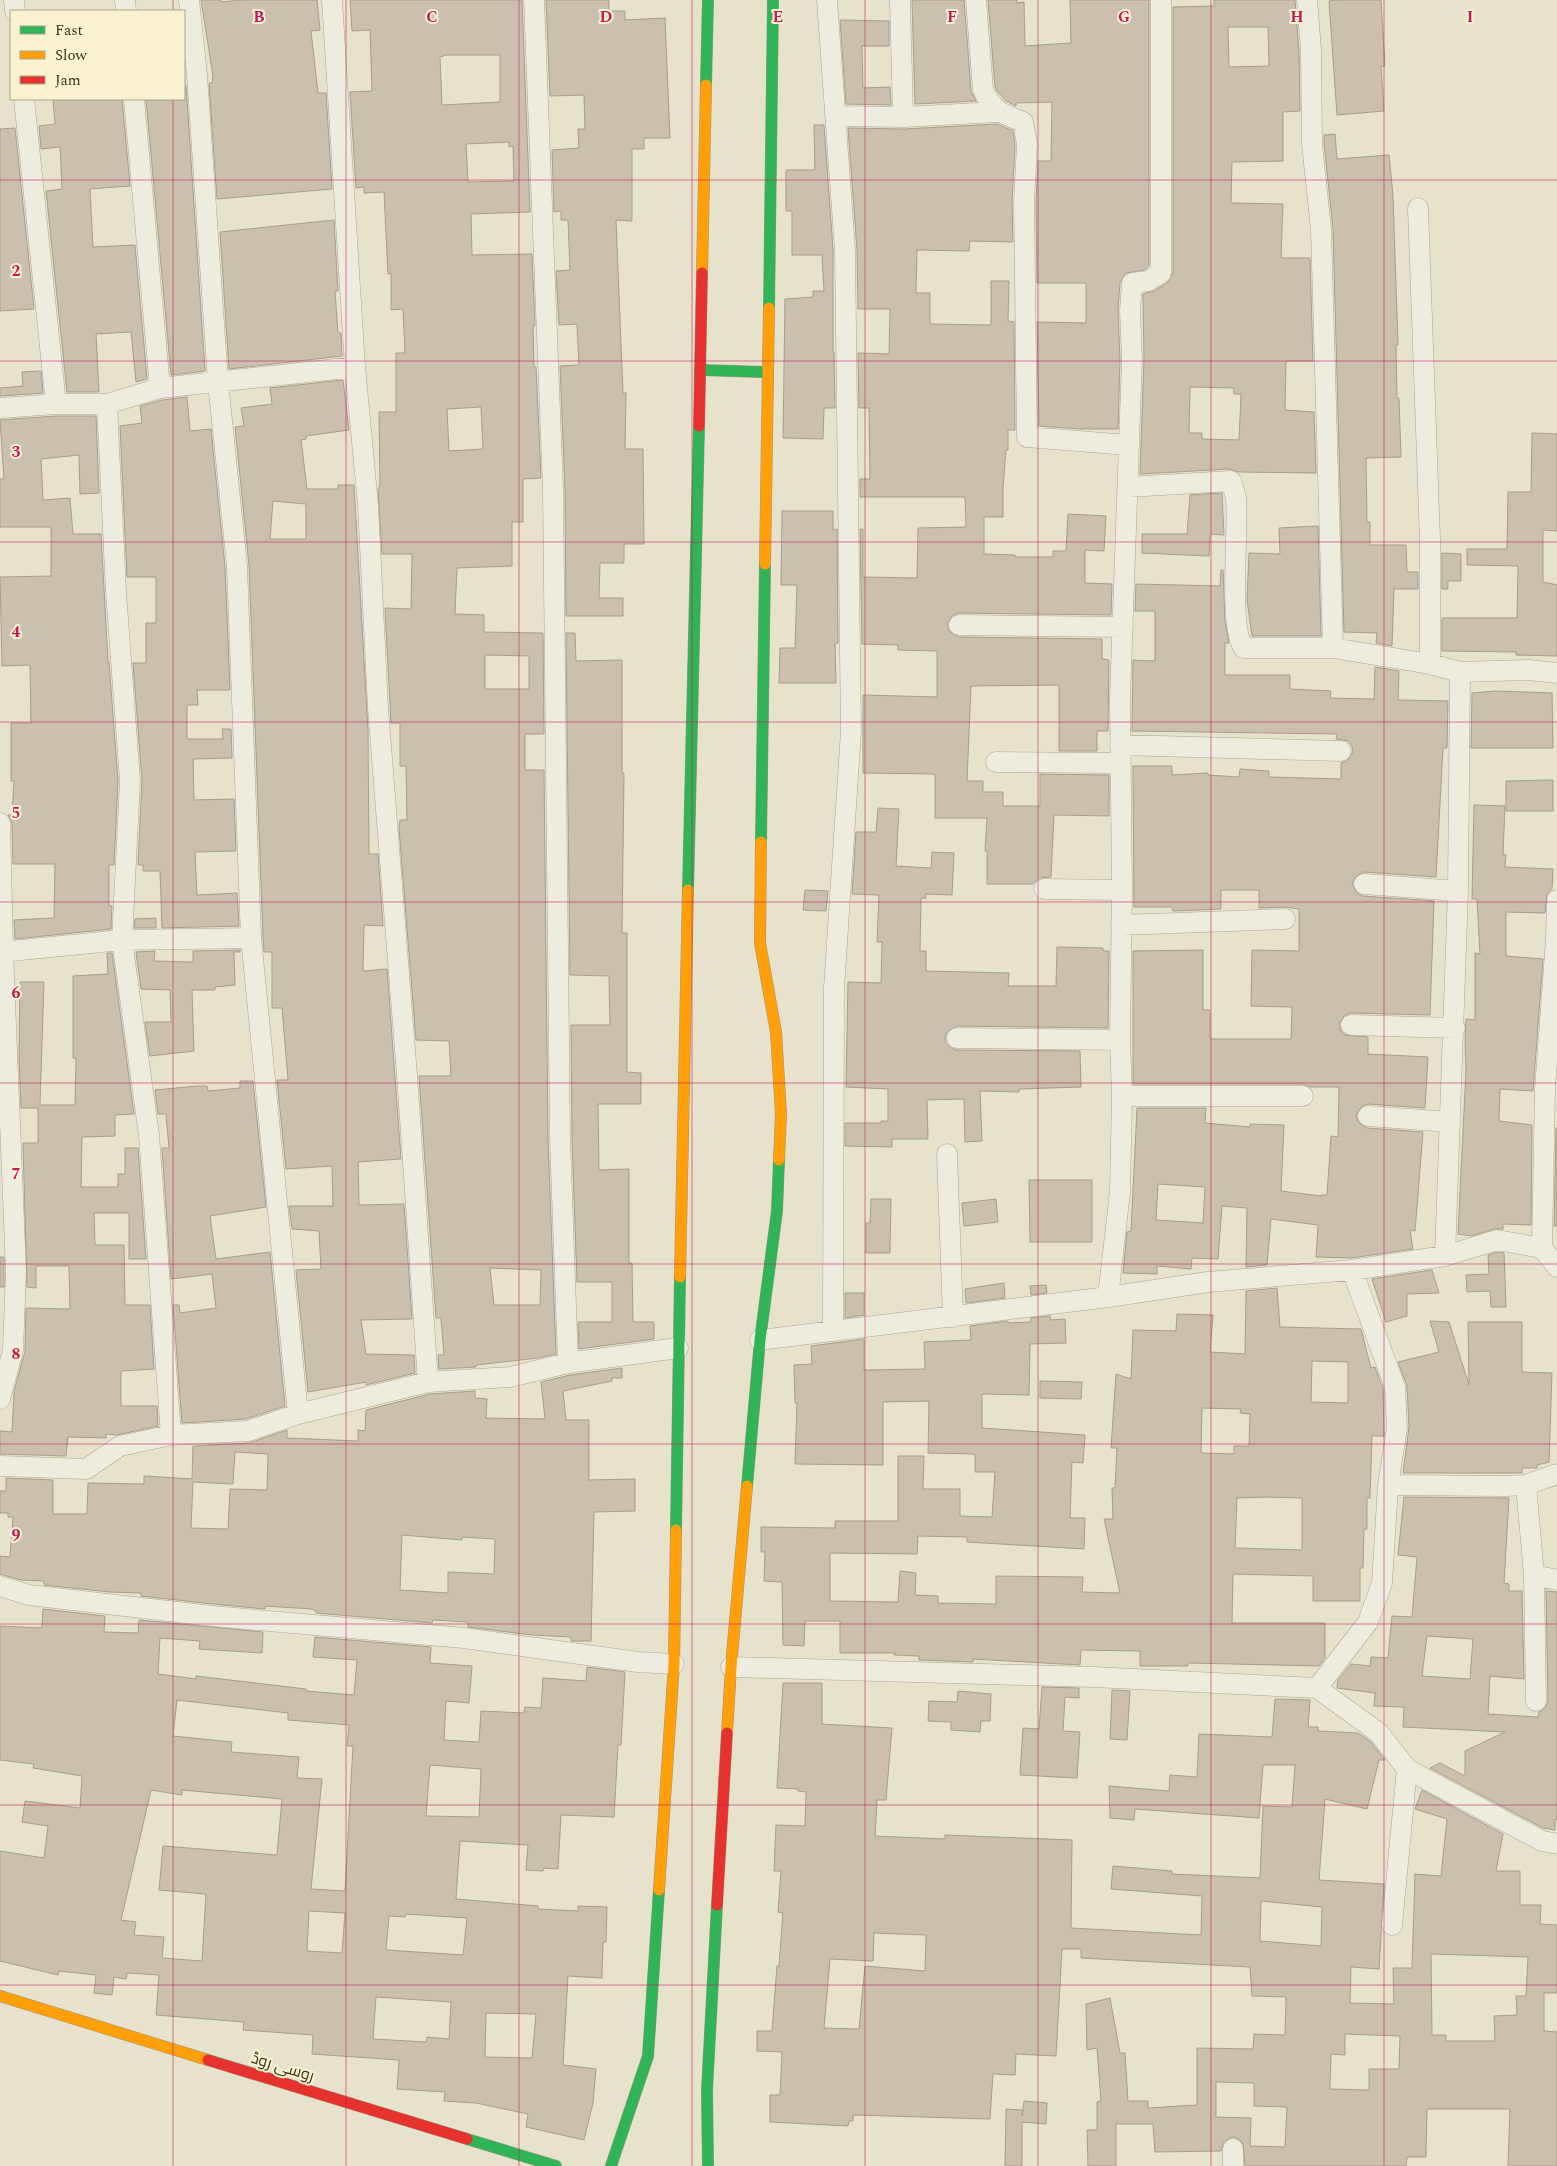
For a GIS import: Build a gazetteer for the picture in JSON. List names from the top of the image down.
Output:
{
  "streets": {
    "street": ["روسی روڈ"]
  },
  "legend": ["Fast", "Slow", "Jam"],
  "grid": {
    "columns": [
      "B",
      "C",
      "D",
      "E",
      "F",
      "G",
      "H",
      "I"
    ],
    "rows": [
      "2",
      "3",
      "4",
      "5",
      "6",
      "7",
      "8",
      "9"
    ]
  }
}
